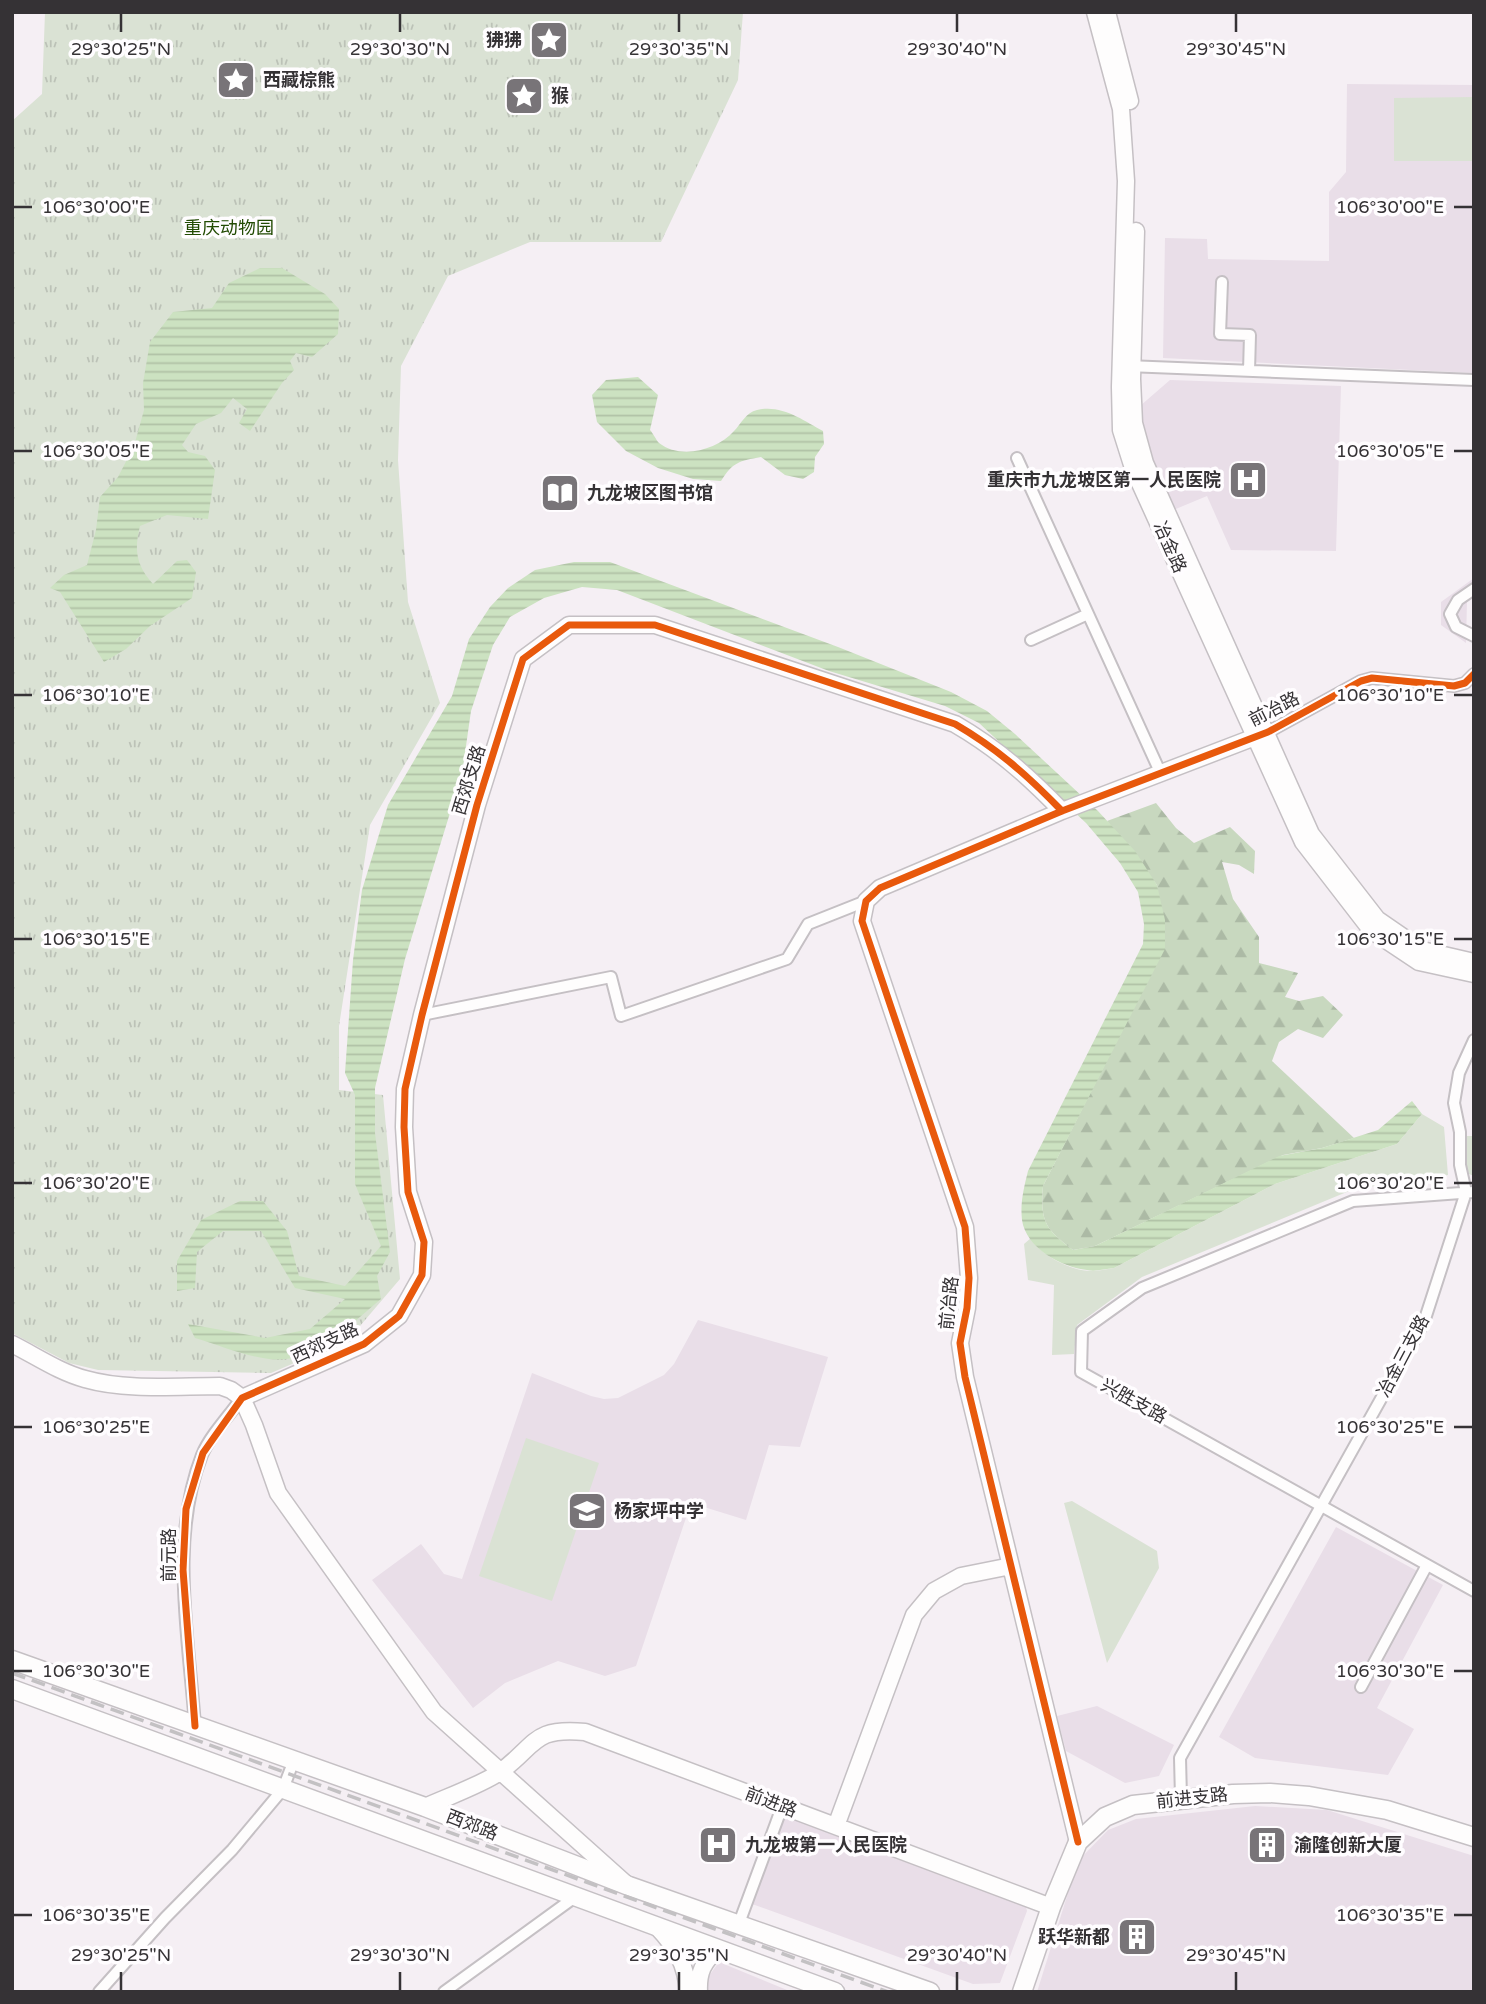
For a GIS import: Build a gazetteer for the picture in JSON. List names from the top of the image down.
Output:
{
  "streets": {
    "main road": ["前进支路", "西郊路"],
    "street": [
      "冶金路",
      "前冶路",
      "西郊支路",
      "冶金三支路",
      "兴胜支路",
      "前元路",
      "前进路"
    ]
  },
  "crossings": [
    ["冶金路", "前冶路"],
    ["前冶路", "西郊支路"],
    ["前冶路", "前进支路"],
    ["西郊支路", "前元路"],
    ["冶金三支路", "兴胜支路"],
    ["冶金三支路", "前进支路"],
    ["前元路", "西郊路"],
    ["前进支路", "前进路"],
    ["前进路", "西郊路"]
  ],
  "parks": ["重庆动物园"],
  "places": {
    "place": ["狒狒", "西藏棕熊", "猴"],
    "hospital": ["重庆市九龙坡区第一人民医院", "九龙坡第一人民医院"],
    "library": ["九龙坡区图书馆"],
    "school or university": ["杨家坪中学"],
    "building": ["渝隆创新大厦", "跃华新都"]
  },
  "coordinates": [
    "29°30'25\"N",
    "29°30'30\"N",
    "29°30'35\"N",
    "29°30'40\"N",
    "29°30'45\"N",
    "106°30'00\"E",
    "106°30'05\"E",
    "106°30'10\"E",
    "106°30'15\"E",
    "106°30'20\"E",
    "106°30'25\"E",
    "106°30'30\"E",
    "106°30'35\"E"
  ]
}
